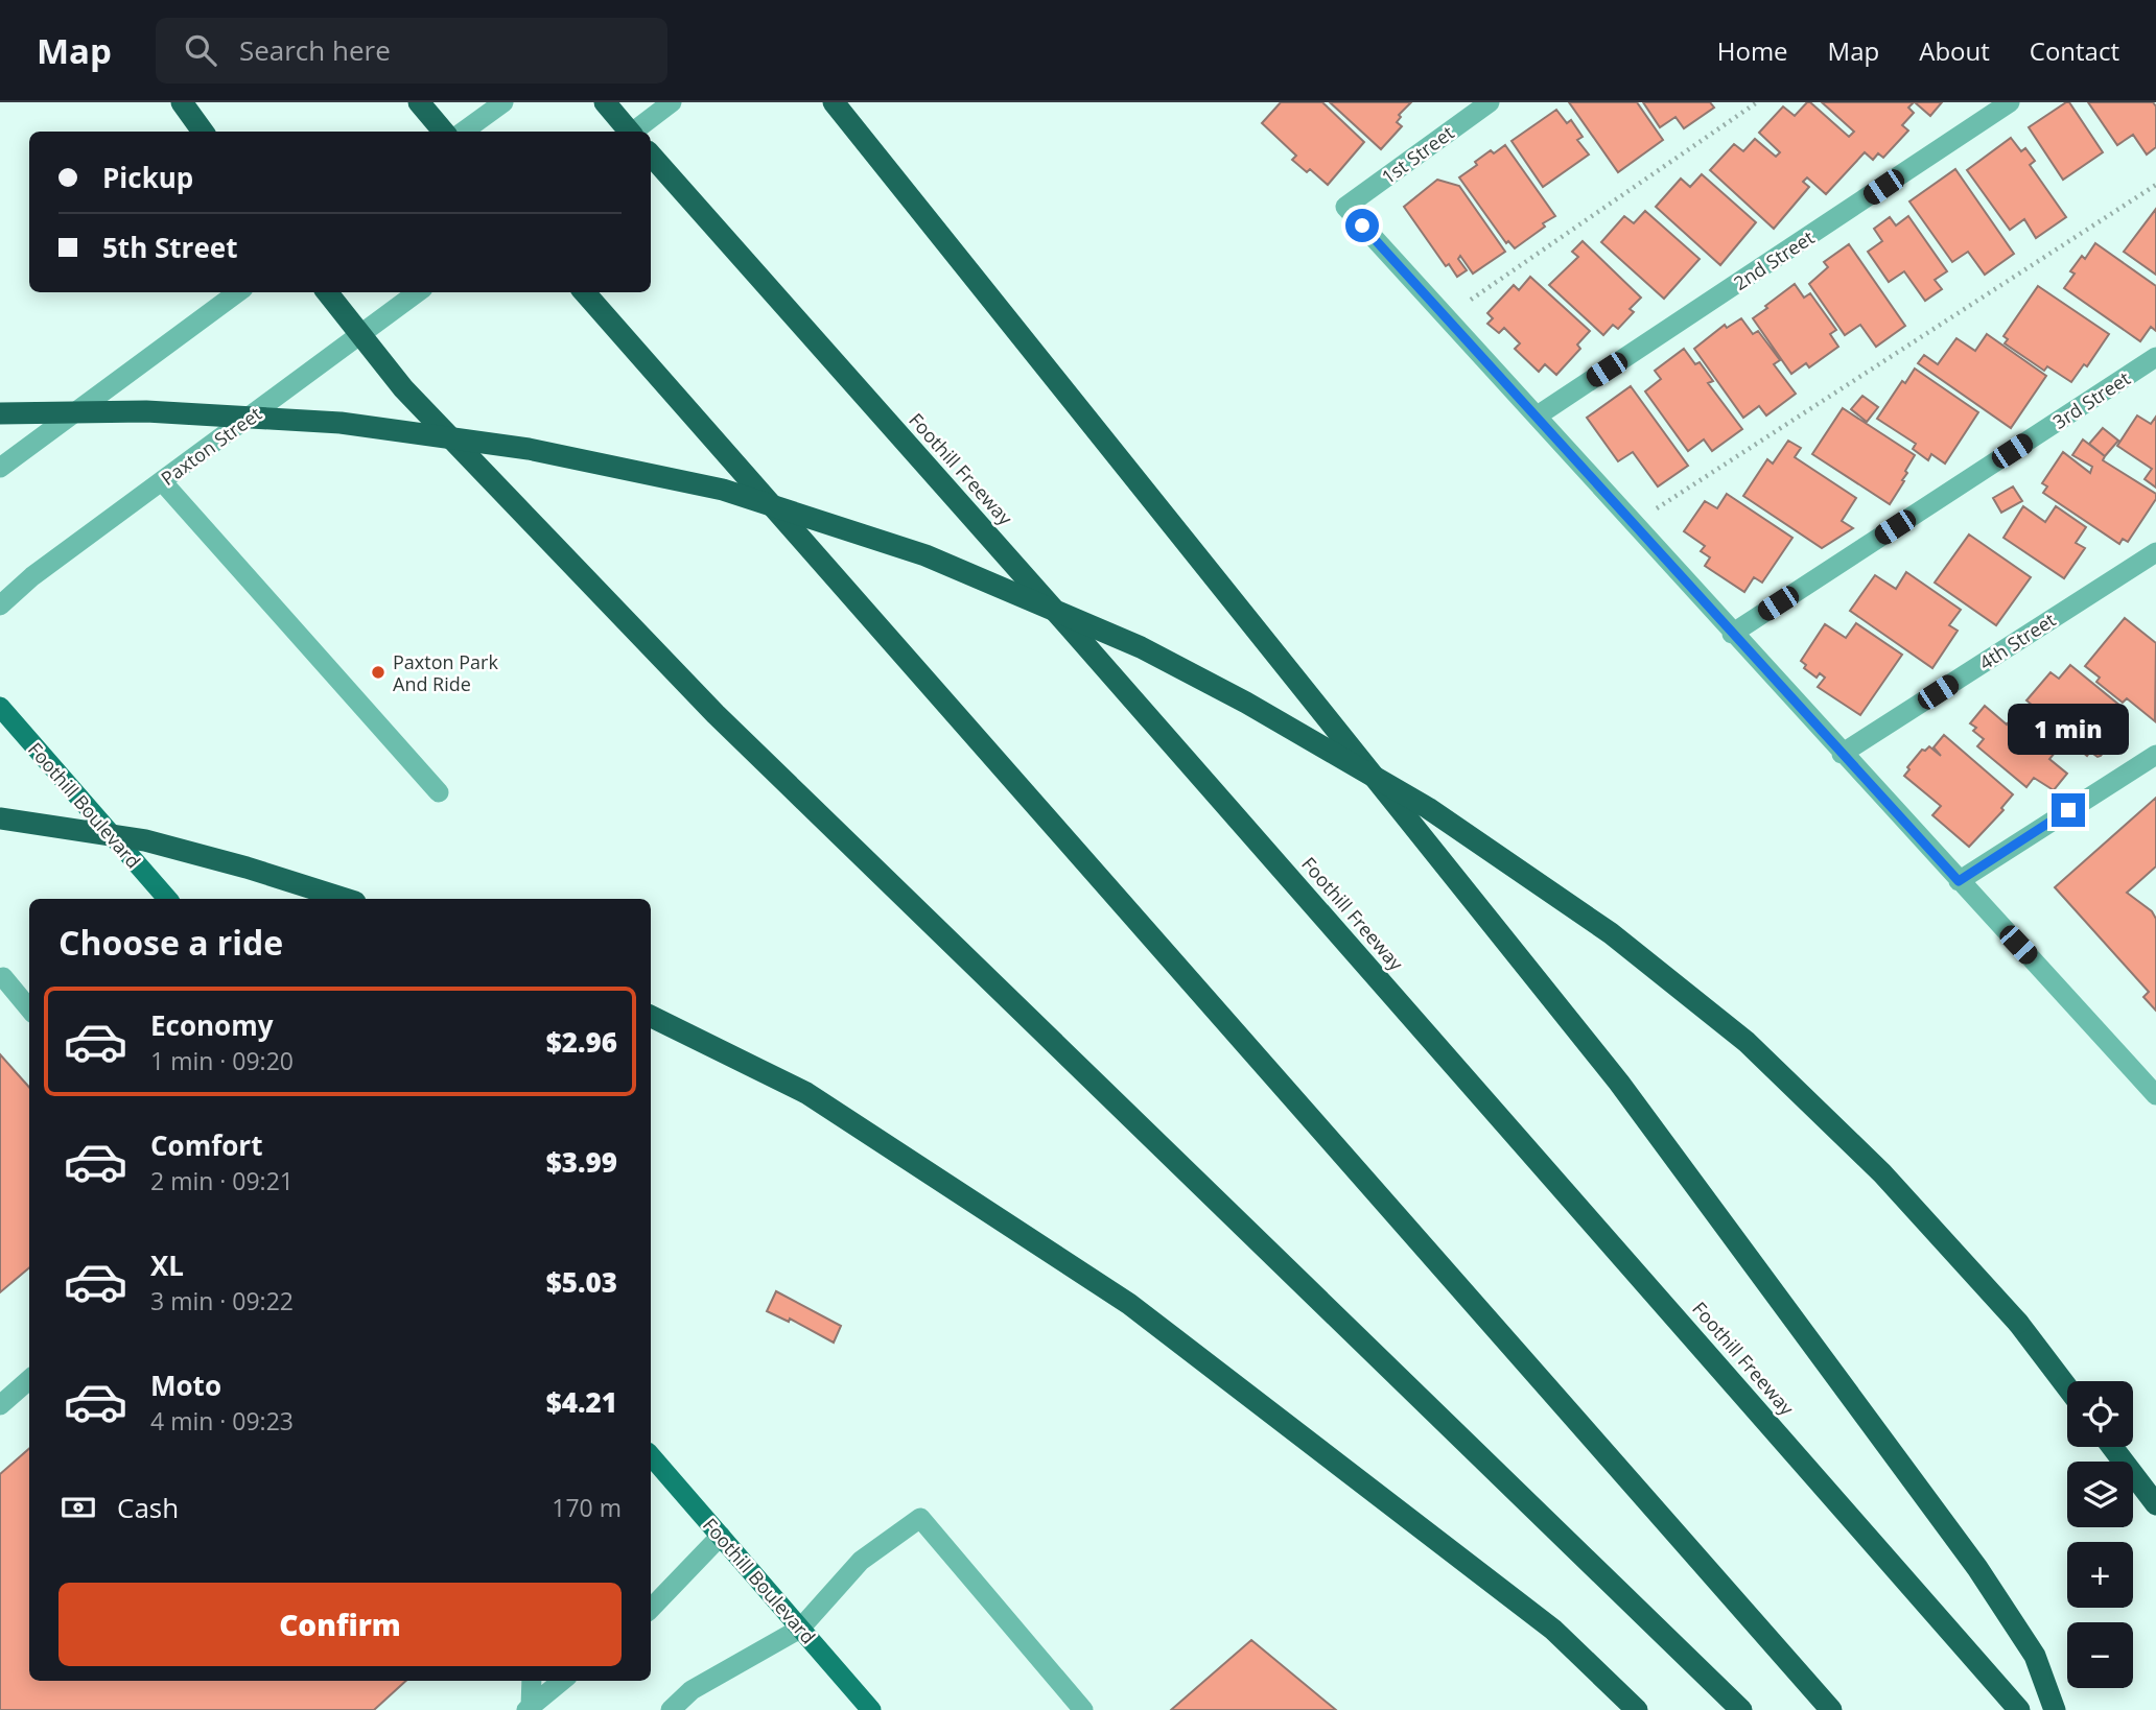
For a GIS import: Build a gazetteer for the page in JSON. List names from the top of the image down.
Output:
{
  "streets": {
    "highway": ["Foothill Freeway"],
    "main road": ["Foothill Boulevard"],
    "street": [
      "1st Street",
      "2nd Street",
      "3rd Street",
      "Paxton Street",
      "4th Street"
    ]
  },
  "places": ["Paxton Park And Ride"],
  "page": {
    "header": "Map",
    "search": "Search here",
    "nav": [
      "Home",
      "Map",
      "About",
      "Contact"
    ],
    "banner": ["Pickup", "5th Street"],
    "bubble": "1 min",
    "heading": "Choose a ride",
    "list": [
      {
        "name": "Economy",
        "note": "1 min · 09:20",
        "value": "$2.96"
      },
      {
        "name": "Comfort",
        "note": "2 min · 09:21",
        "value": "$3.99"
      },
      {
        "name": "XL",
        "note": "3 min · 09:22",
        "value": "$5.03"
      },
      {
        "name": "Moto",
        "note": "4 min · 09:23",
        "value": "$4.21"
      }
    ],
    "map_buttons": ["+", "−"],
    "pay": ["Cash", "170 m"],
    "buttons": "Confirm"
  }
}
